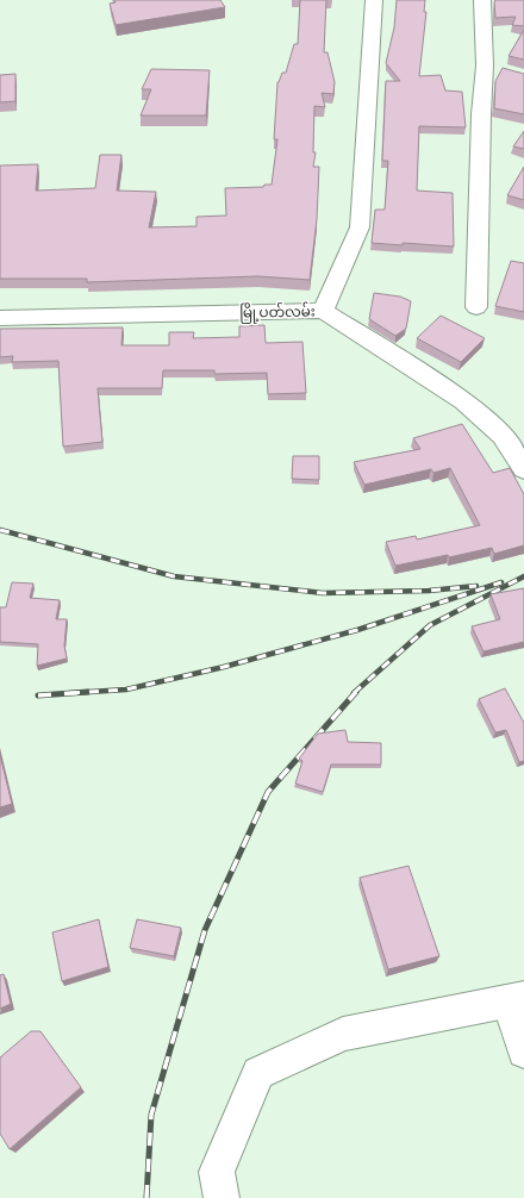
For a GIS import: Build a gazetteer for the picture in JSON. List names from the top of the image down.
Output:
{
  "streets": {
    "street": ["မြို့ပတ်လမ်း"]
  }
}
